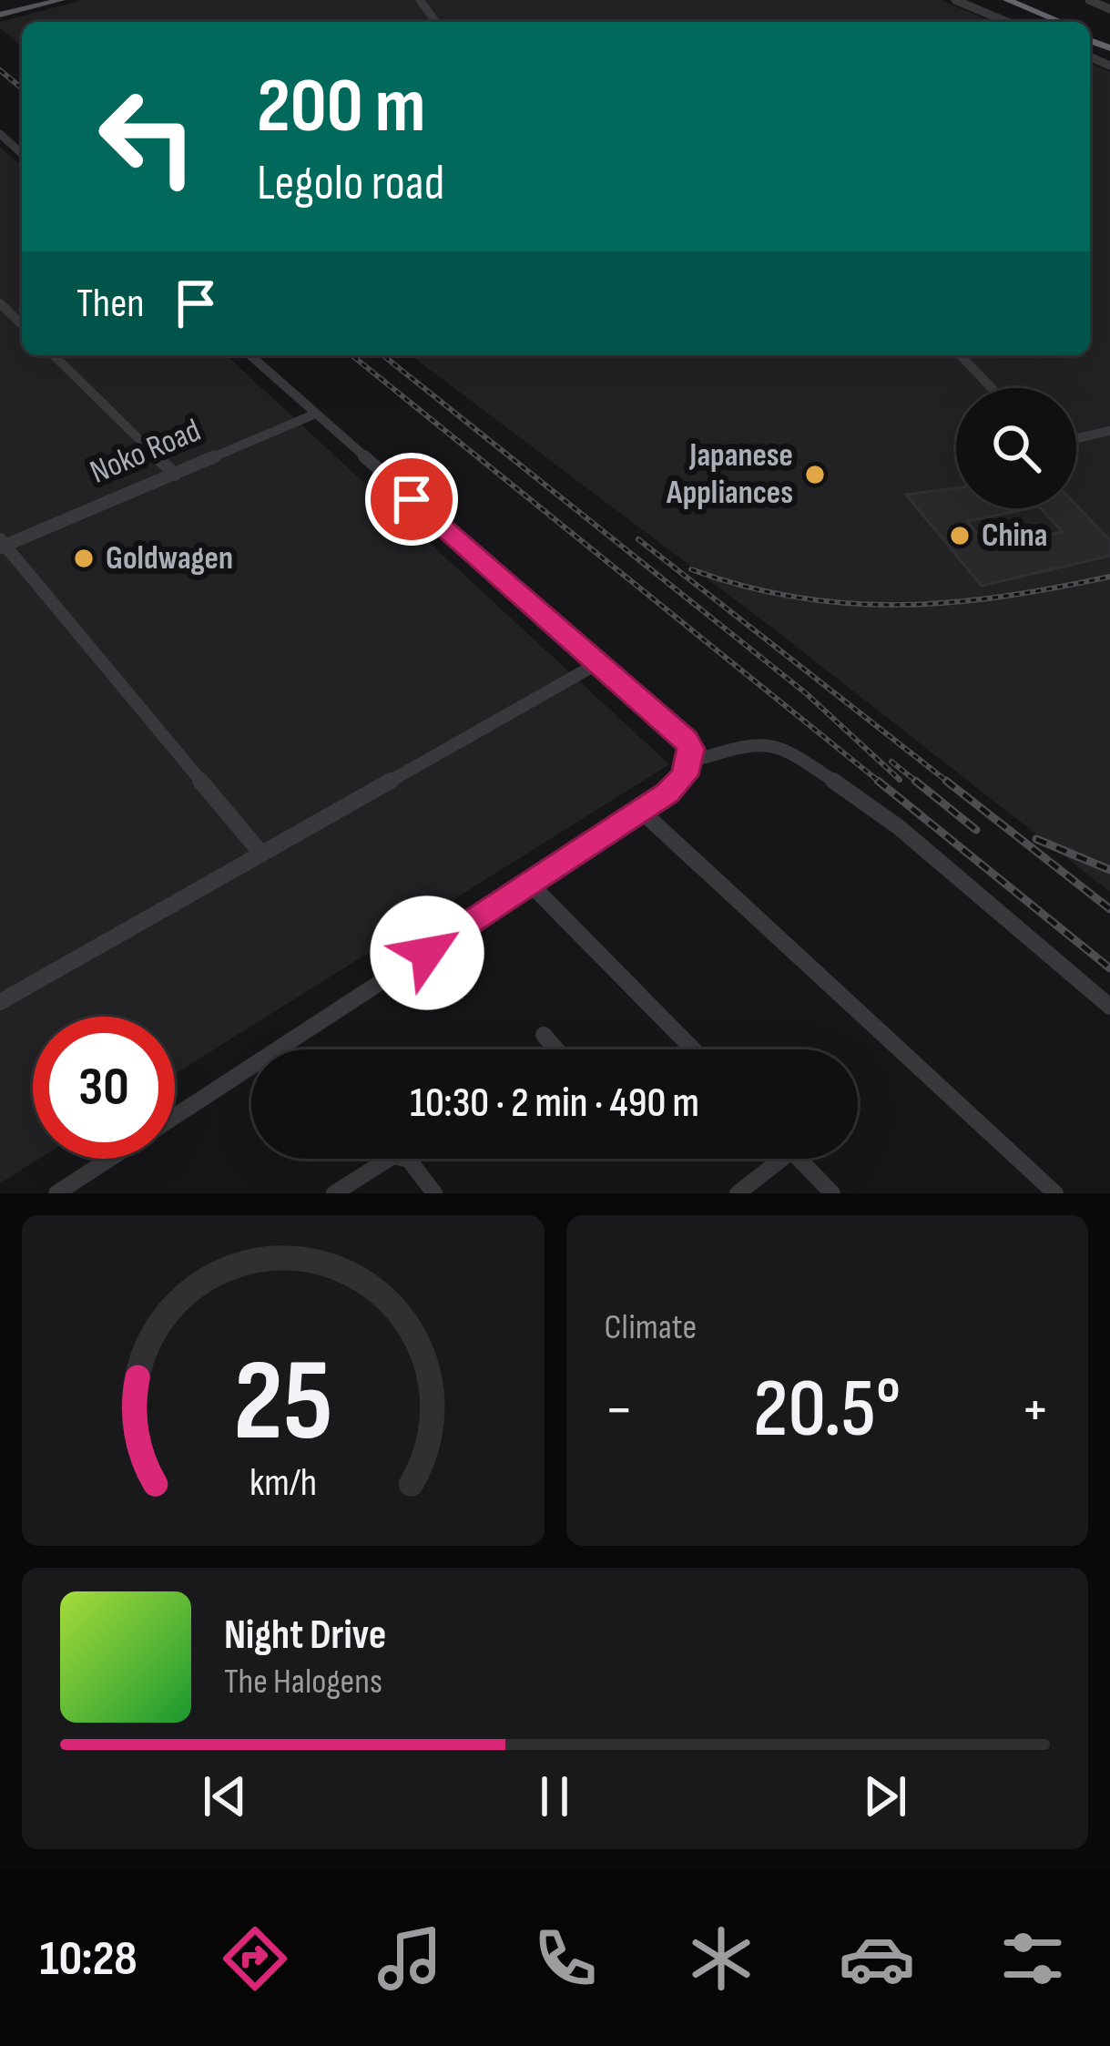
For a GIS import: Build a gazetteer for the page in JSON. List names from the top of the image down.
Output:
{
  "places": ["Japanese Appliances", "China", "Goldwagen"],
  "page": {
    "turn": ["200 m", "Legolo road"],
    "then": "Then",
    "limit": "30",
    "trip": "10:30 · 2 min · 490 m",
    "tile": "Climate",
    "heat": ["−", "20.5°", "+"],
    "song": ["Night Drive", "The Halogens"],
    "tabs": "10:28",
    "gauge": ["25", "km/h"]
  }
}
